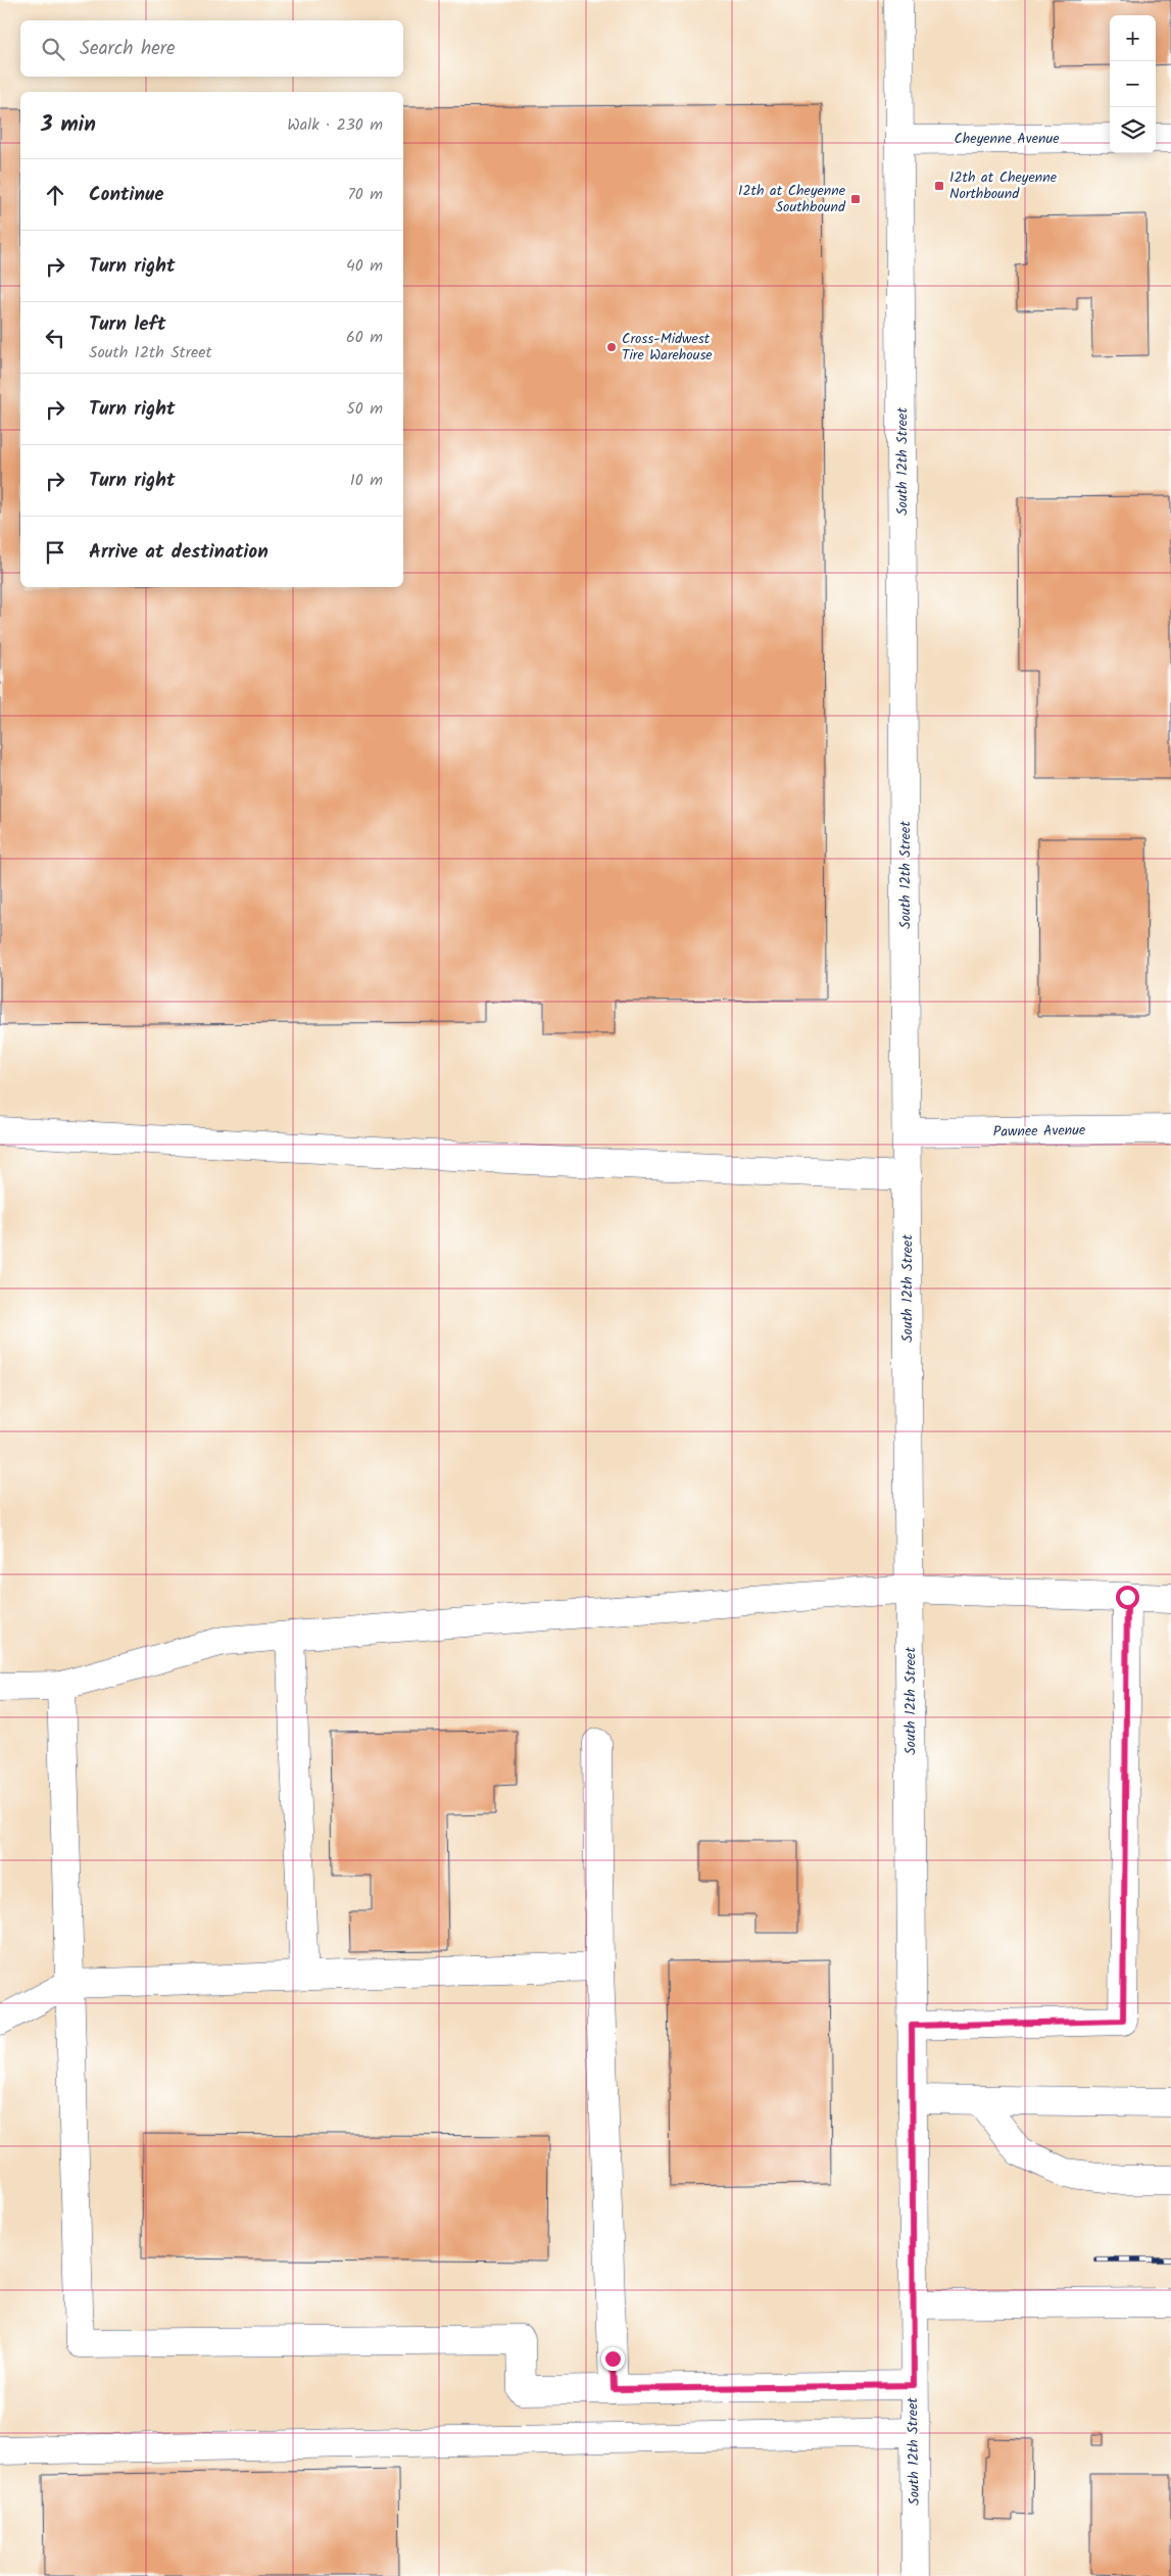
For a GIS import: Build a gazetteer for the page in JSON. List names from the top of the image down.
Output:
{
  "streets": {
    "street": ["Cheyenne Avenue", "South 12th Street", "Pawnee Avenue"]
  },
  "crossings": [
    ["Cheyenne Avenue", "South 12th Street"],
    ["South 12th Street", "Pawnee Avenue"]
  ],
  "places": {
    "transit": ["12th at Cheyenne Northbound", "12th at Cheyenne Southbound"],
    "other": ["Cross-Midwest Tire Warehouse"]
  },
  "page": {
    "map_buttons": ["+", "−"],
    "search": "Search here",
    "heading": ["3 min", "Walk · 230 m"],
    "list": [
      ["Continue", "70 m"],
      ["Turn right", "40 m"],
      ["Turn left", "South 12th Street", "60 m"],
      ["Turn right", "50 m"],
      ["Turn right", "10 m"],
      "Arrive at destination"
    ]
  }
}
